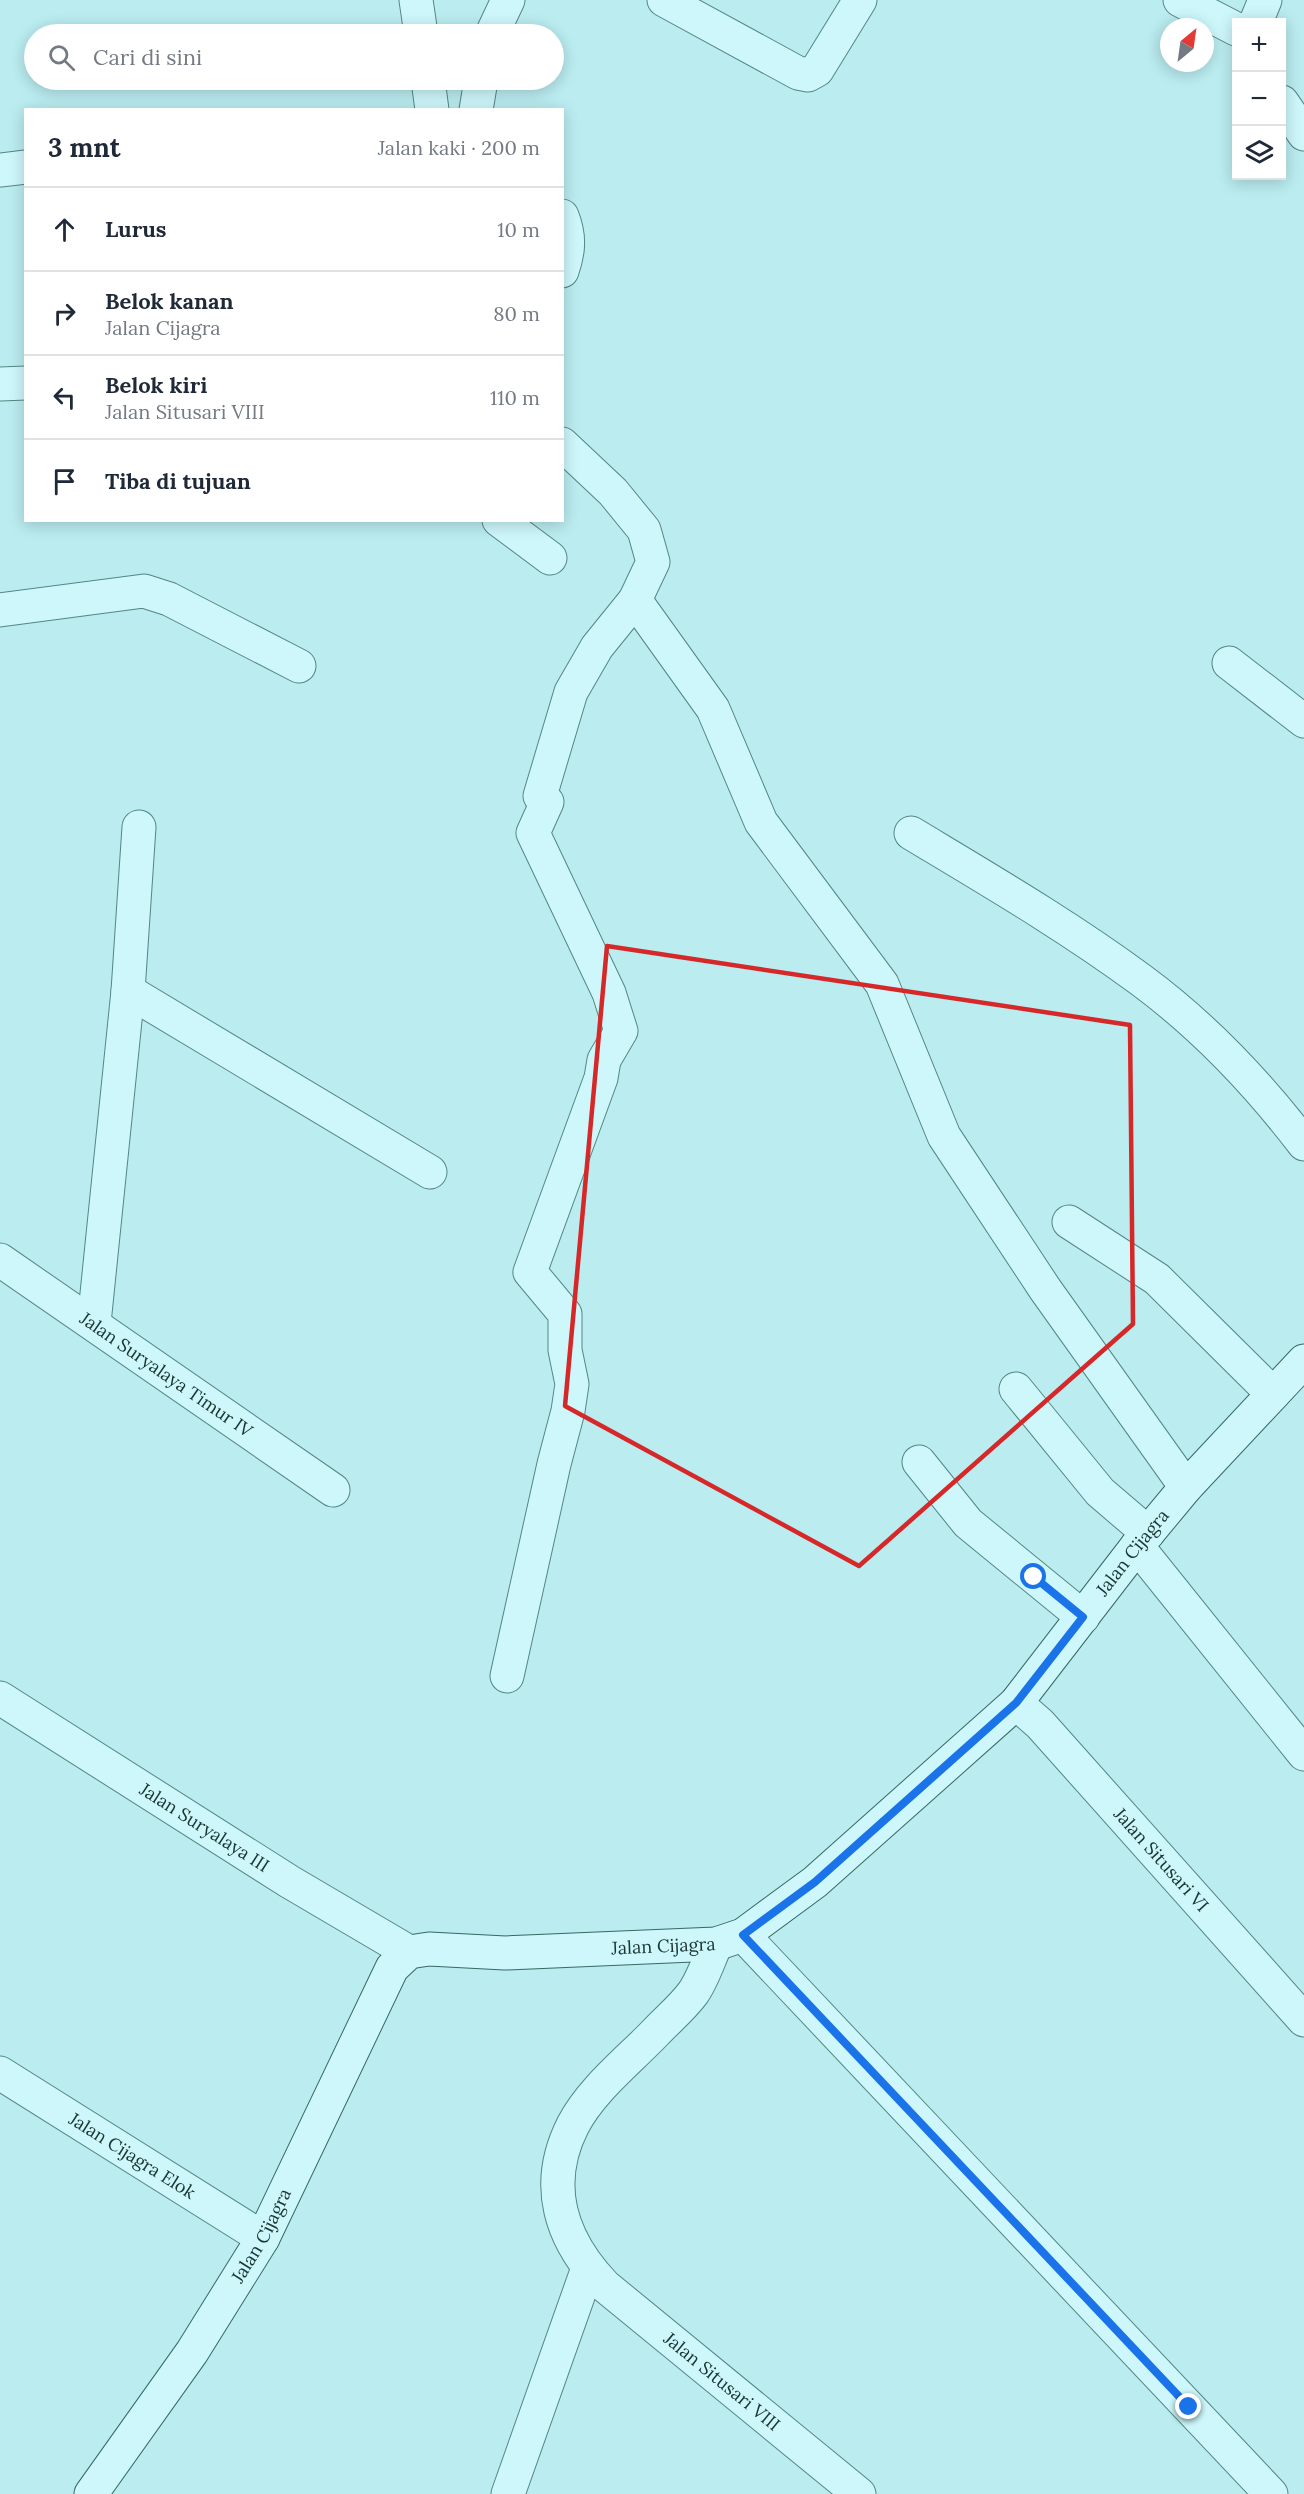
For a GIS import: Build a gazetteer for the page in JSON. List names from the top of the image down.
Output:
{
  "streets": {
    "street": [
      "Jalan Suryalaya Timur IV",
      "Jalan Cijagra",
      "Jalan Suryalaya III",
      "Jalan Situsari VI",
      "Jalan Cijagra Elok",
      "Jalan Situsari VIII"
    ]
  },
  "crossings": [
    ["Jalan Cijagra", "Jalan Suryalaya III"],
    ["Jalan Cijagra", "Jalan Situsari VI"],
    ["Jalan Cijagra", "Jalan Cijagra Elok"],
    ["Jalan Cijagra", "Jalan Situsari VIII"]
  ],
  "north": "top right",
  "page": {
    "map_buttons": ["+", "−"],
    "search": "Cari di sini",
    "heading": ["3 mnt", "Jalan kaki · 200 m"],
    "list": [
      ["Lurus", "10 m"],
      ["Belok kanan", "Jalan Cijagra", "80 m"],
      ["Belok kiri", "Jalan Situsari VIII", "110 m"],
      "Tiba di tujuan"
    ]
  }
}
